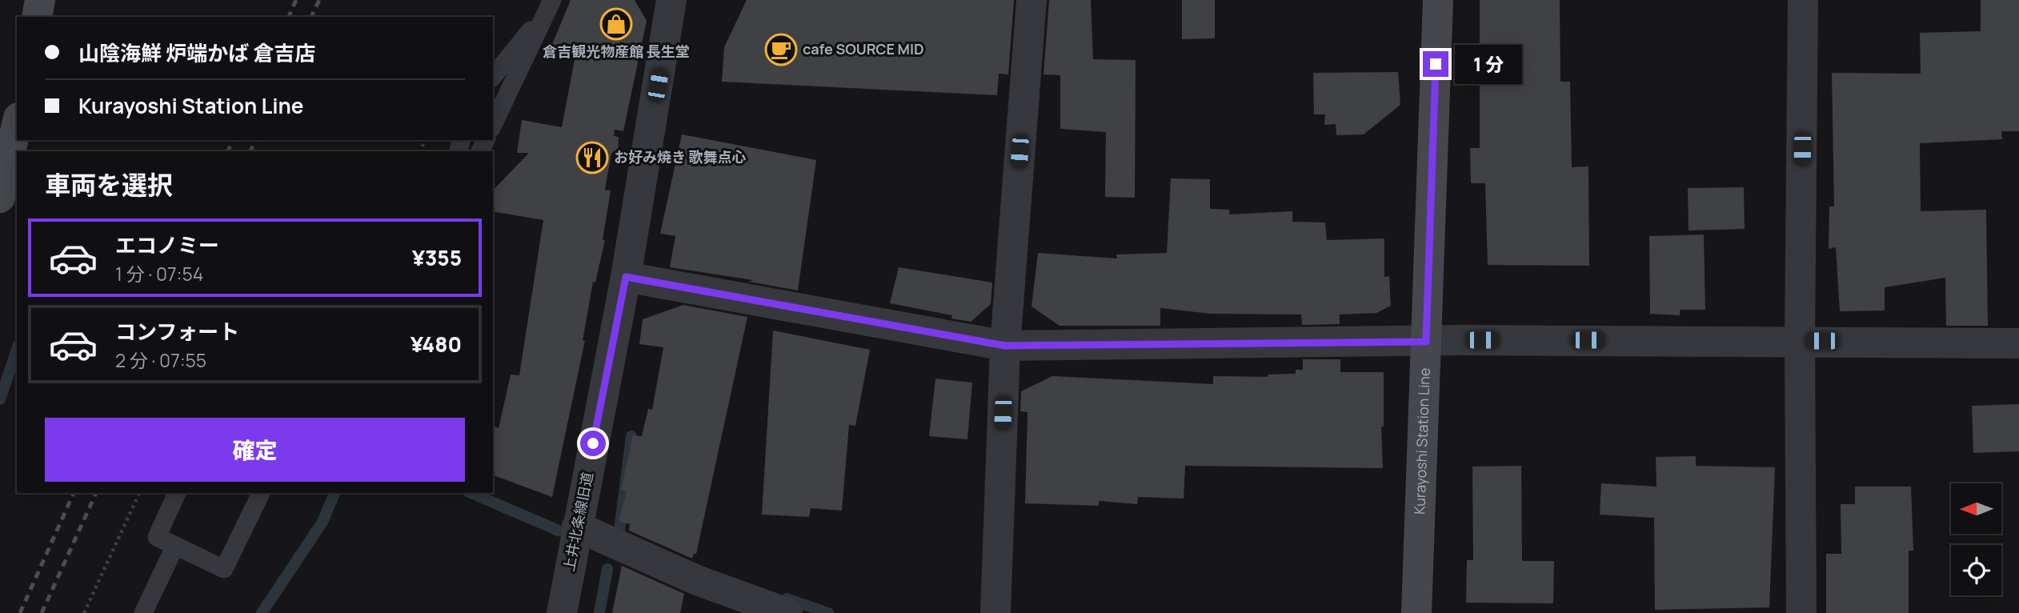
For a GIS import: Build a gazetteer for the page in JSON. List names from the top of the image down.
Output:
{
  "streets": {
    "main road": ["Kurayoshi Station Line"],
    "street": ["上井北条線旧道"]
  },
  "places": {
    "shop": ["倉吉観光物産館 長生堂"],
    "cafe": ["cafe SOURCE MID"],
    "restaurant": ["お好み焼き 歌舞点心"]
  },
  "north": "left",
  "page": {
    "banner": ["山陰海鮮 炉端かば 倉吉店", "Kurayoshi Station Line"],
    "bubble": "1 分",
    "heading": "車両を選択",
    "list": [
      {
        "name": "エコノミー",
        "note": "1 分 · 07:54",
        "value": "¥355"
      },
      {
        "name": "コンフォート",
        "note": "2 分 · 07:55",
        "value": "¥480"
      }
    ],
    "buttons": "確定"
  }
}
